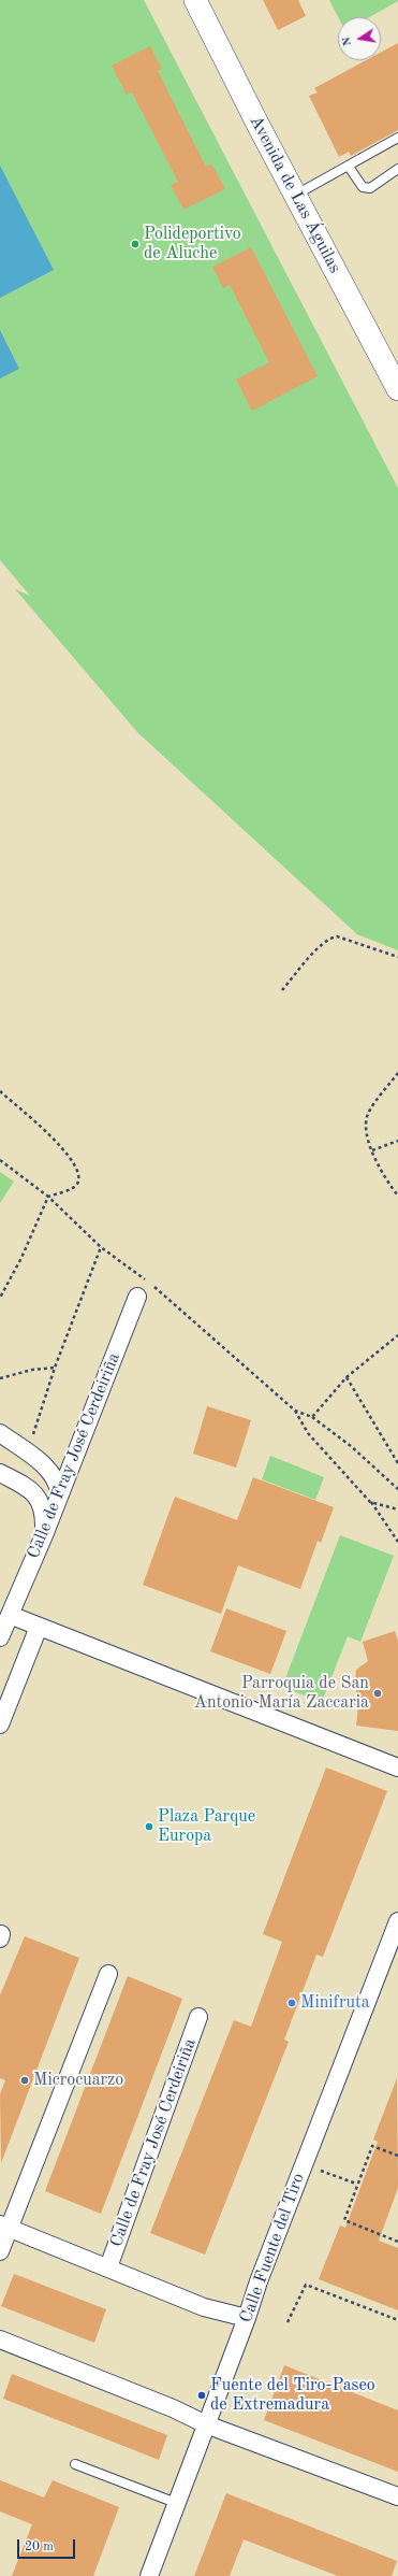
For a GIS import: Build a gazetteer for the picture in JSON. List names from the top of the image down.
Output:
{
  "streets": {
    "street": ["Avenida de Las Águilas", "Calle de Fray José Cerdeiriña", "Calle Fuente del Tiro"]
  },
  "crossings": [
    ["Calle de Fray José Cerdeiriña", "Calle Fuente del Tiro"]
  ],
  "places": [
    "Polideportivo de Aluche",
    "Parroquia de San Antonio María Zaccaria",
    "Plaza Parque Europa",
    "Minifruta",
    "Microcuarzo",
    "Fuente del Tiro-Paseo de Extremadura"
  ],
  "scale_bar": "20 m",
  "north": "left"
}
